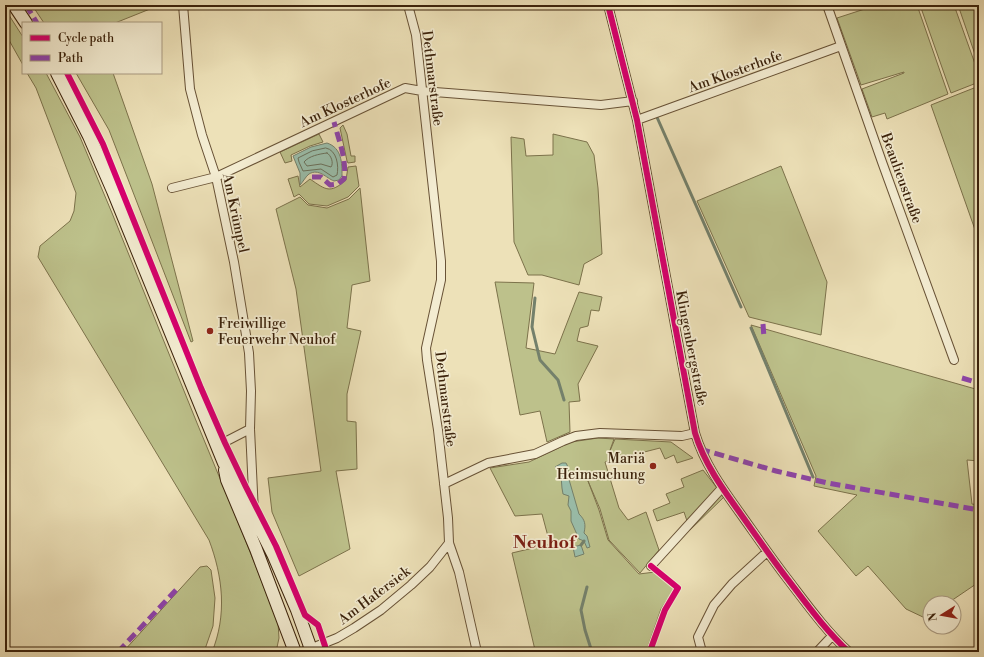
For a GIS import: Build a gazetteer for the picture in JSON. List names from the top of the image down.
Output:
{
  "streets": {
    "street": [
      "Am Klosterhofe",
      "Dethmarstraße",
      "Beaulieustraße",
      "Am Krümpel",
      "Klingenbergstraße",
      "Am Hafersiek"
    ]
  },
  "crossings": [
    ["Am Klosterhofe", "Dethmarstraße"],
    ["Am Klosterhofe", "Beaulieustraße"],
    ["Am Klosterhofe", "Am Krümpel"],
    ["Am Klosterhofe", "Klingenbergstraße"],
    ["Dethmarstraße", "Am Hafersiek"]
  ],
  "districts": ["Neuhof"],
  "places": ["Freiwillige Feuerwehr Neuhof", "Mariä Heimsuchung"],
  "legend": ["Cycle path", "Path"],
  "north": "left"
}
